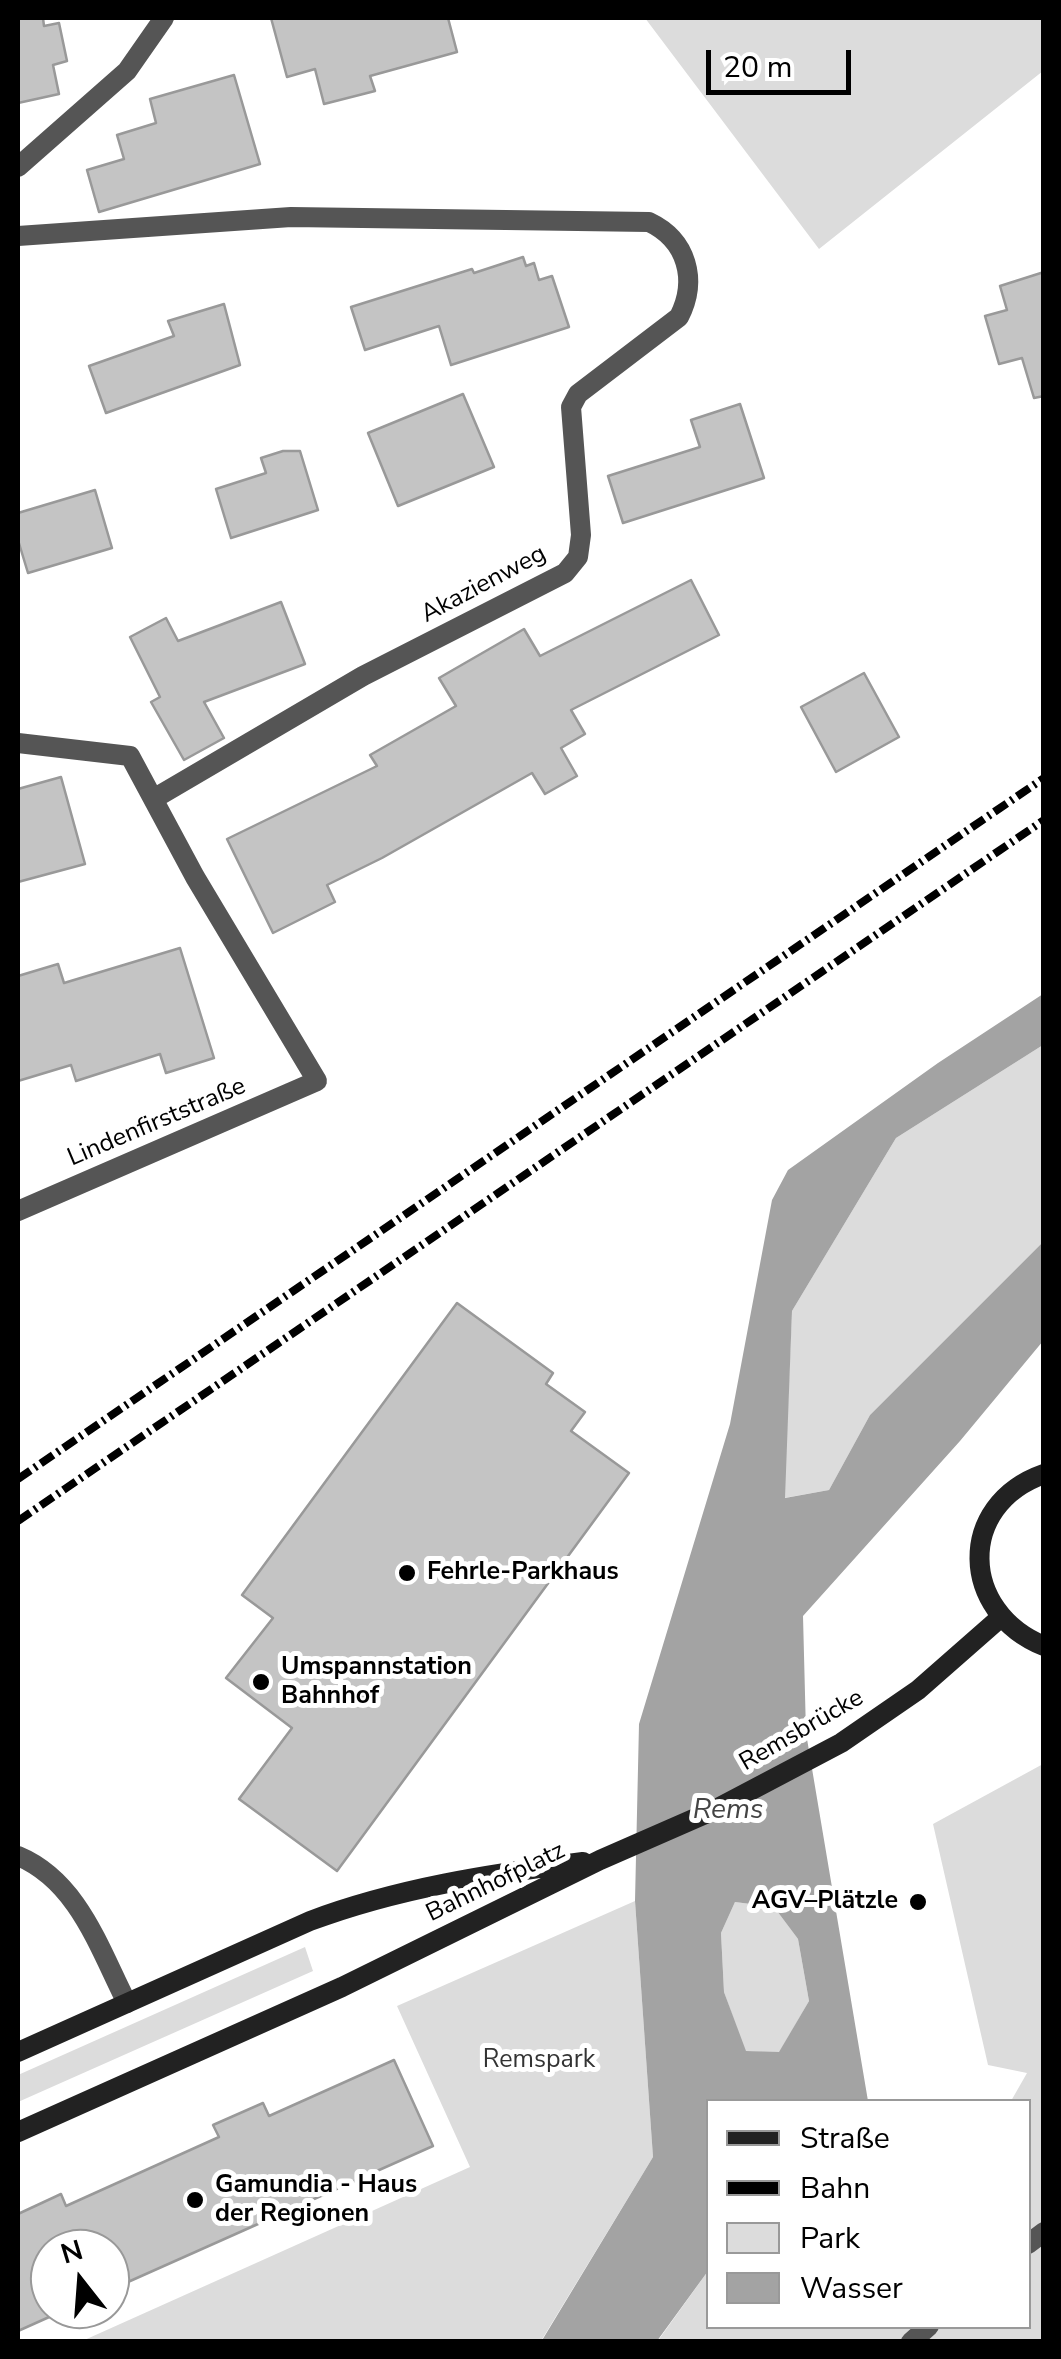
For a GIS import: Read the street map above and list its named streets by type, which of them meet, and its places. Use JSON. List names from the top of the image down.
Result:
{
  "streets": {
    "main road": ["Remsbrücke", "Bahnhofplatz"],
    "street": ["Akazienweg", "Lindenfirststraße"]
  },
  "crossings": [
    ["Akazienweg", "Lindenfirststraße"],
    ["Remsbrücke", "Bahnhofplatz"]
  ],
  "water": ["Rems"],
  "parks": ["Remspark"],
  "places": [
    "Fehrle-Parkhaus",
    "Umspannstation Bahnhof",
    "AGV–Plätzle",
    "Gamundia - Haus der Regionen"
  ],
  "legend": [
    "Straße",
    "Bahn",
    "Park",
    "Wasser"
  ],
  "scale_bar": "20 m",
  "north": "top"
}
